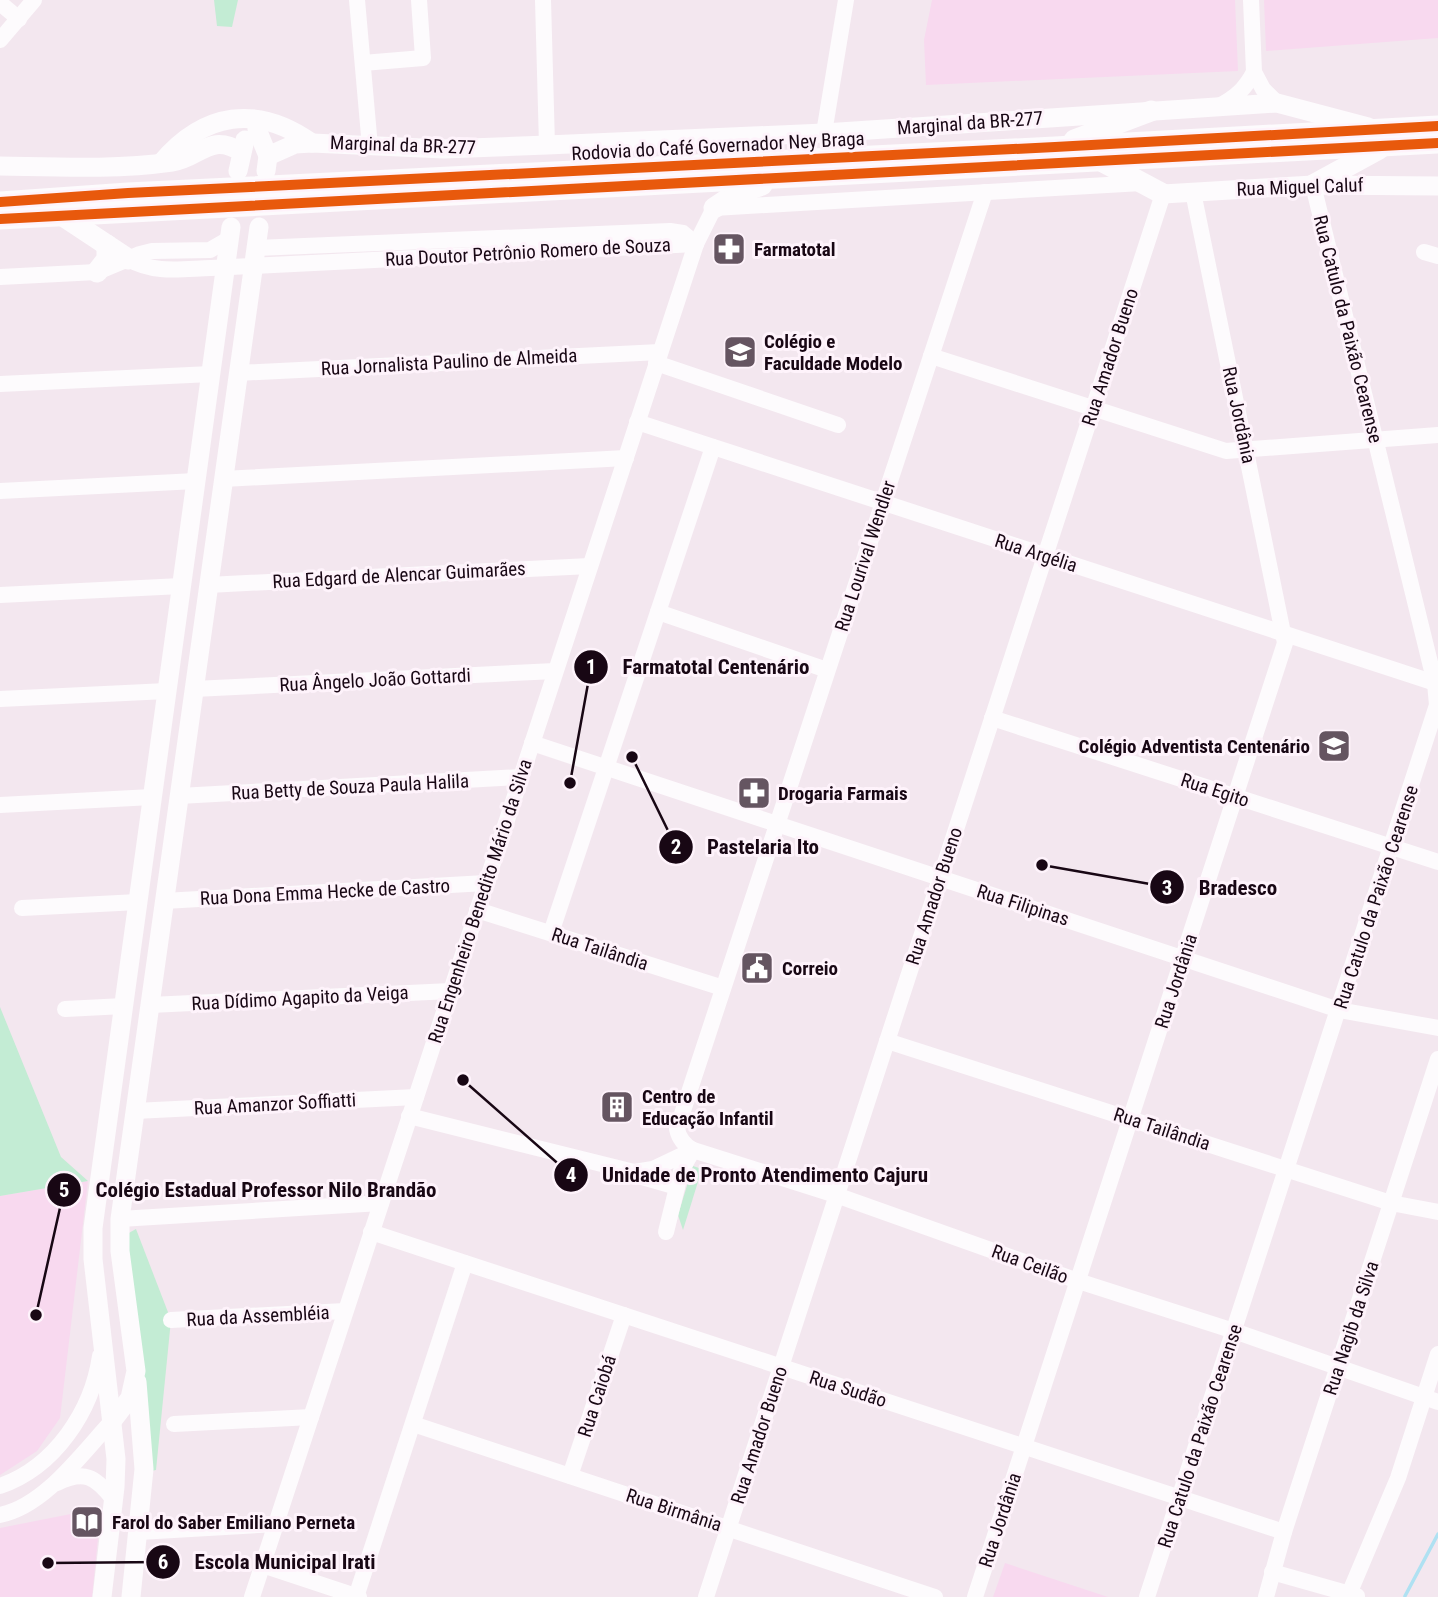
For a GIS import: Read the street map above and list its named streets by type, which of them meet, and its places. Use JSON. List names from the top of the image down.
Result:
{
  "streets": {
    "highway": ["Rodovia do Café Governador Ney Braga"],
    "main road": ["Marginal da BR-277", "Rua Miguel Caluf"],
    "street": [
      "Rua Doutor Petrônio Romero de Souza",
      "Rua Catulo da Paixão Cearense",
      "Rua Amador Bueno",
      "Rua Jornalista Paulino de Almeida",
      "Rua Jordânia",
      "Rua Argélia",
      "Rua Lourival Wendler",
      "Rua Edgard de Alencar Guimarães",
      "Rua Ângelo João Gottardi",
      "Rua Betty de Souza Paula Halila",
      "Rua Egito",
      "Rua Dona Emma Hecke de Castro",
      "Rua Engenheiro Benedito Mário da Silva",
      "Rua Filipinas",
      "Rua Tailândia",
      "Rua Dídimo Agapito da Veiga",
      "Rua Amanzor Soffiatti",
      "Rua Ceilão",
      "Rua da Assembléia",
      "Rua Nagib da Silva",
      "Rua Sudão",
      "Rua Caiobá",
      "Rua Birmânia"
    ]
  },
  "crossings": [
    ["Marginal da BR-277", "Rodovia do Café Governador Ney Braga"],
    ["Rua Miguel Caluf", "Rua Catulo da Paixão Cearense"],
    ["Rua Miguel Caluf", "Rua Amador Bueno"],
    ["Rua Miguel Caluf", "Rua Jordânia"],
    ["Rua Doutor Petrônio Romero de Souza", "Rua Engenheiro Benedito Mário da Silva"],
    ["Rua Catulo da Paixão Cearense", "Rua Argélia"],
    ["Rua Catulo da Paixão Cearense", "Rua Egito"],
    ["Rua Catulo da Paixão Cearense", "Rua Filipinas"],
    ["Rua Catulo da Paixão Cearense", "Rua Tailândia"],
    ["Rua Catulo da Paixão Cearense", "Rua Ceilão"],
    ["Rua Catulo da Paixão Cearense", "Rua Sudão"],
    ["Rua Amador Bueno", "Rua Argélia"],
    ["Rua Amador Bueno", "Rua Egito"],
    ["Rua Amador Bueno", "Rua Filipinas"],
    ["Rua Amador Bueno", "Rua Tailândia"],
    ["Rua Amador Bueno", "Rua Ceilão"],
    ["Rua Amador Bueno", "Rua Sudão"],
    ["Rua Amador Bueno", "Rua Birmânia"],
    ["Rua Jornalista Paulino de Almeida", "Rua Engenheiro Benedito Mário da Silva"],
    ["Rua Jordânia", "Rua Argélia"],
    ["Rua Jordânia", "Rua Egito"],
    ["Rua Jordânia", "Rua Filipinas"],
    ["Rua Jordânia", "Rua Tailândia"],
    ["Rua Jordânia", "Rua Ceilão"],
    ["Rua Jordânia", "Rua Sudão"],
    ["Rua Argélia", "Rua Lourival Wendler"],
    ["Rua Argélia", "Rua Engenheiro Benedito Mário da Silva"],
    ["Rua Lourival Wendler", "Rua Filipinas"],
    ["Rua Lourival Wendler", "Rua Tailândia"],
    ["Rua Lourival Wendler", "Rua Ceilão"],
    ["Rua Edgard de Alencar Guimarães", "Rua Engenheiro Benedito Mário da Silva"],
    ["Rua Ângelo João Gottardi", "Rua Engenheiro Benedito Mário da Silva"],
    ["Rua Betty de Souza Paula Halila", "Rua Engenheiro Benedito Mário da Silva"],
    ["Rua Dona Emma Hecke de Castro", "Rua Engenheiro Benedito Mário da Silva"],
    ["Rua Engenheiro Benedito Mário da Silva", "Rua Filipinas"],
    ["Rua Engenheiro Benedito Mário da Silva", "Rua Tailândia"],
    ["Rua Engenheiro Benedito Mário da Silva", "Rua Dídimo Agapito da Veiga"],
    ["Rua Engenheiro Benedito Mário da Silva", "Rua Amanzor Soffiatti"],
    ["Rua Engenheiro Benedito Mário da Silva", "Rua da Assembléia"],
    ["Rua Engenheiro Benedito Mário da Silva", "Rua Sudão"],
    ["Rua Tailândia", "Rua Nagib da Silva"],
    ["Rua Ceilão", "Rua Nagib da Silva"],
    ["Rua Nagib da Silva", "Rua Sudão"],
    ["Rua Sudão", "Rua Caiobá"],
    ["Rua Caiobá", "Rua Birmânia"]
  ],
  "places": {
    "pharmacy": ["Farmatotal", "Drogaria Farmais"],
    "school or university": ["Colégio e Faculdade Modelo", "Colégio Adventista Centenário"],
    "other": [
      "Pastelaria Ito",
      "Farmatotal Centenário",
      "Bradesco",
      "Unidade de Pronto Atendimento Cajuru",
      "Colégio Estadual Professor Nilo Brandão",
      "Escola Municipal Irati"
    ],
    "public building": ["Correio"],
    "building": ["Centro de Educação Infantil"],
    "library": ["Farol do Saber Emiliano Perneta"]
  }
}
